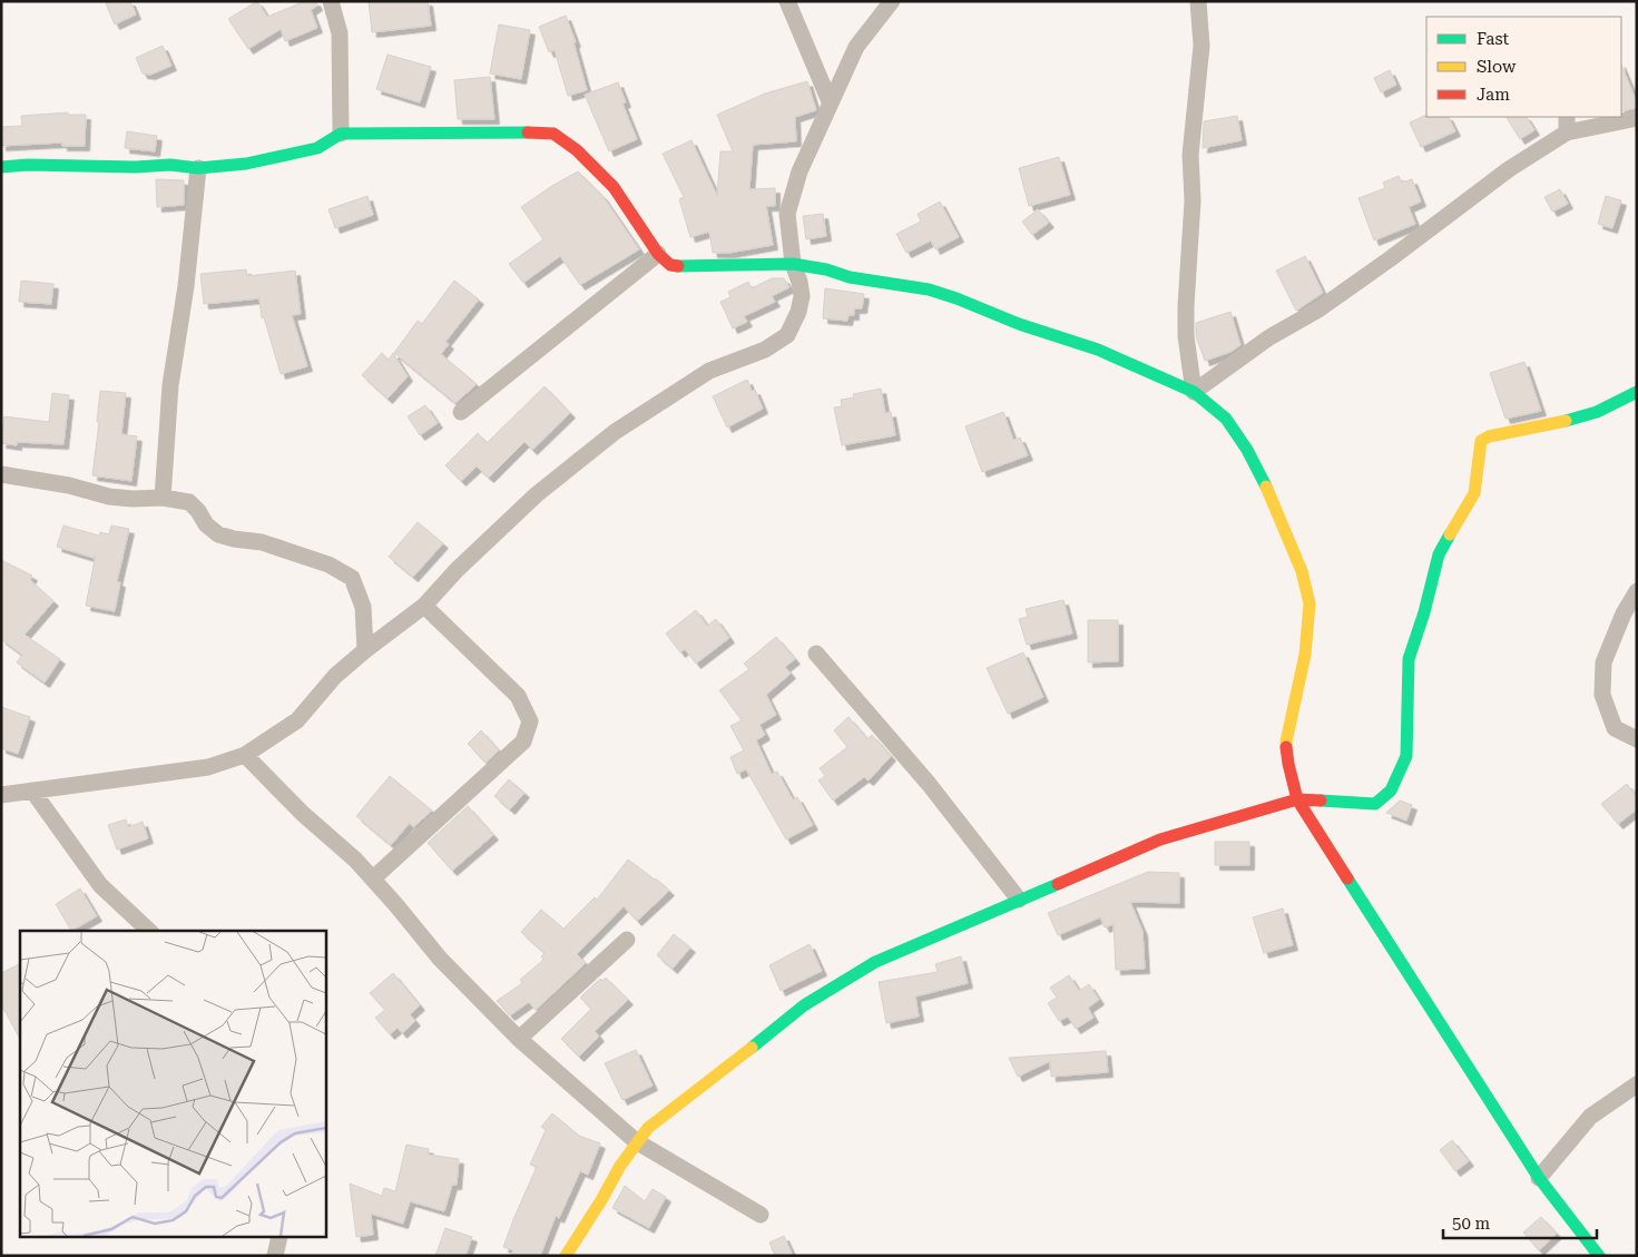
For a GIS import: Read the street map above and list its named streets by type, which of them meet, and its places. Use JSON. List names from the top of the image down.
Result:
{
  "legend": ["Fast", "Slow", "Jam"],
  "scale_bar": "50 m"
}
